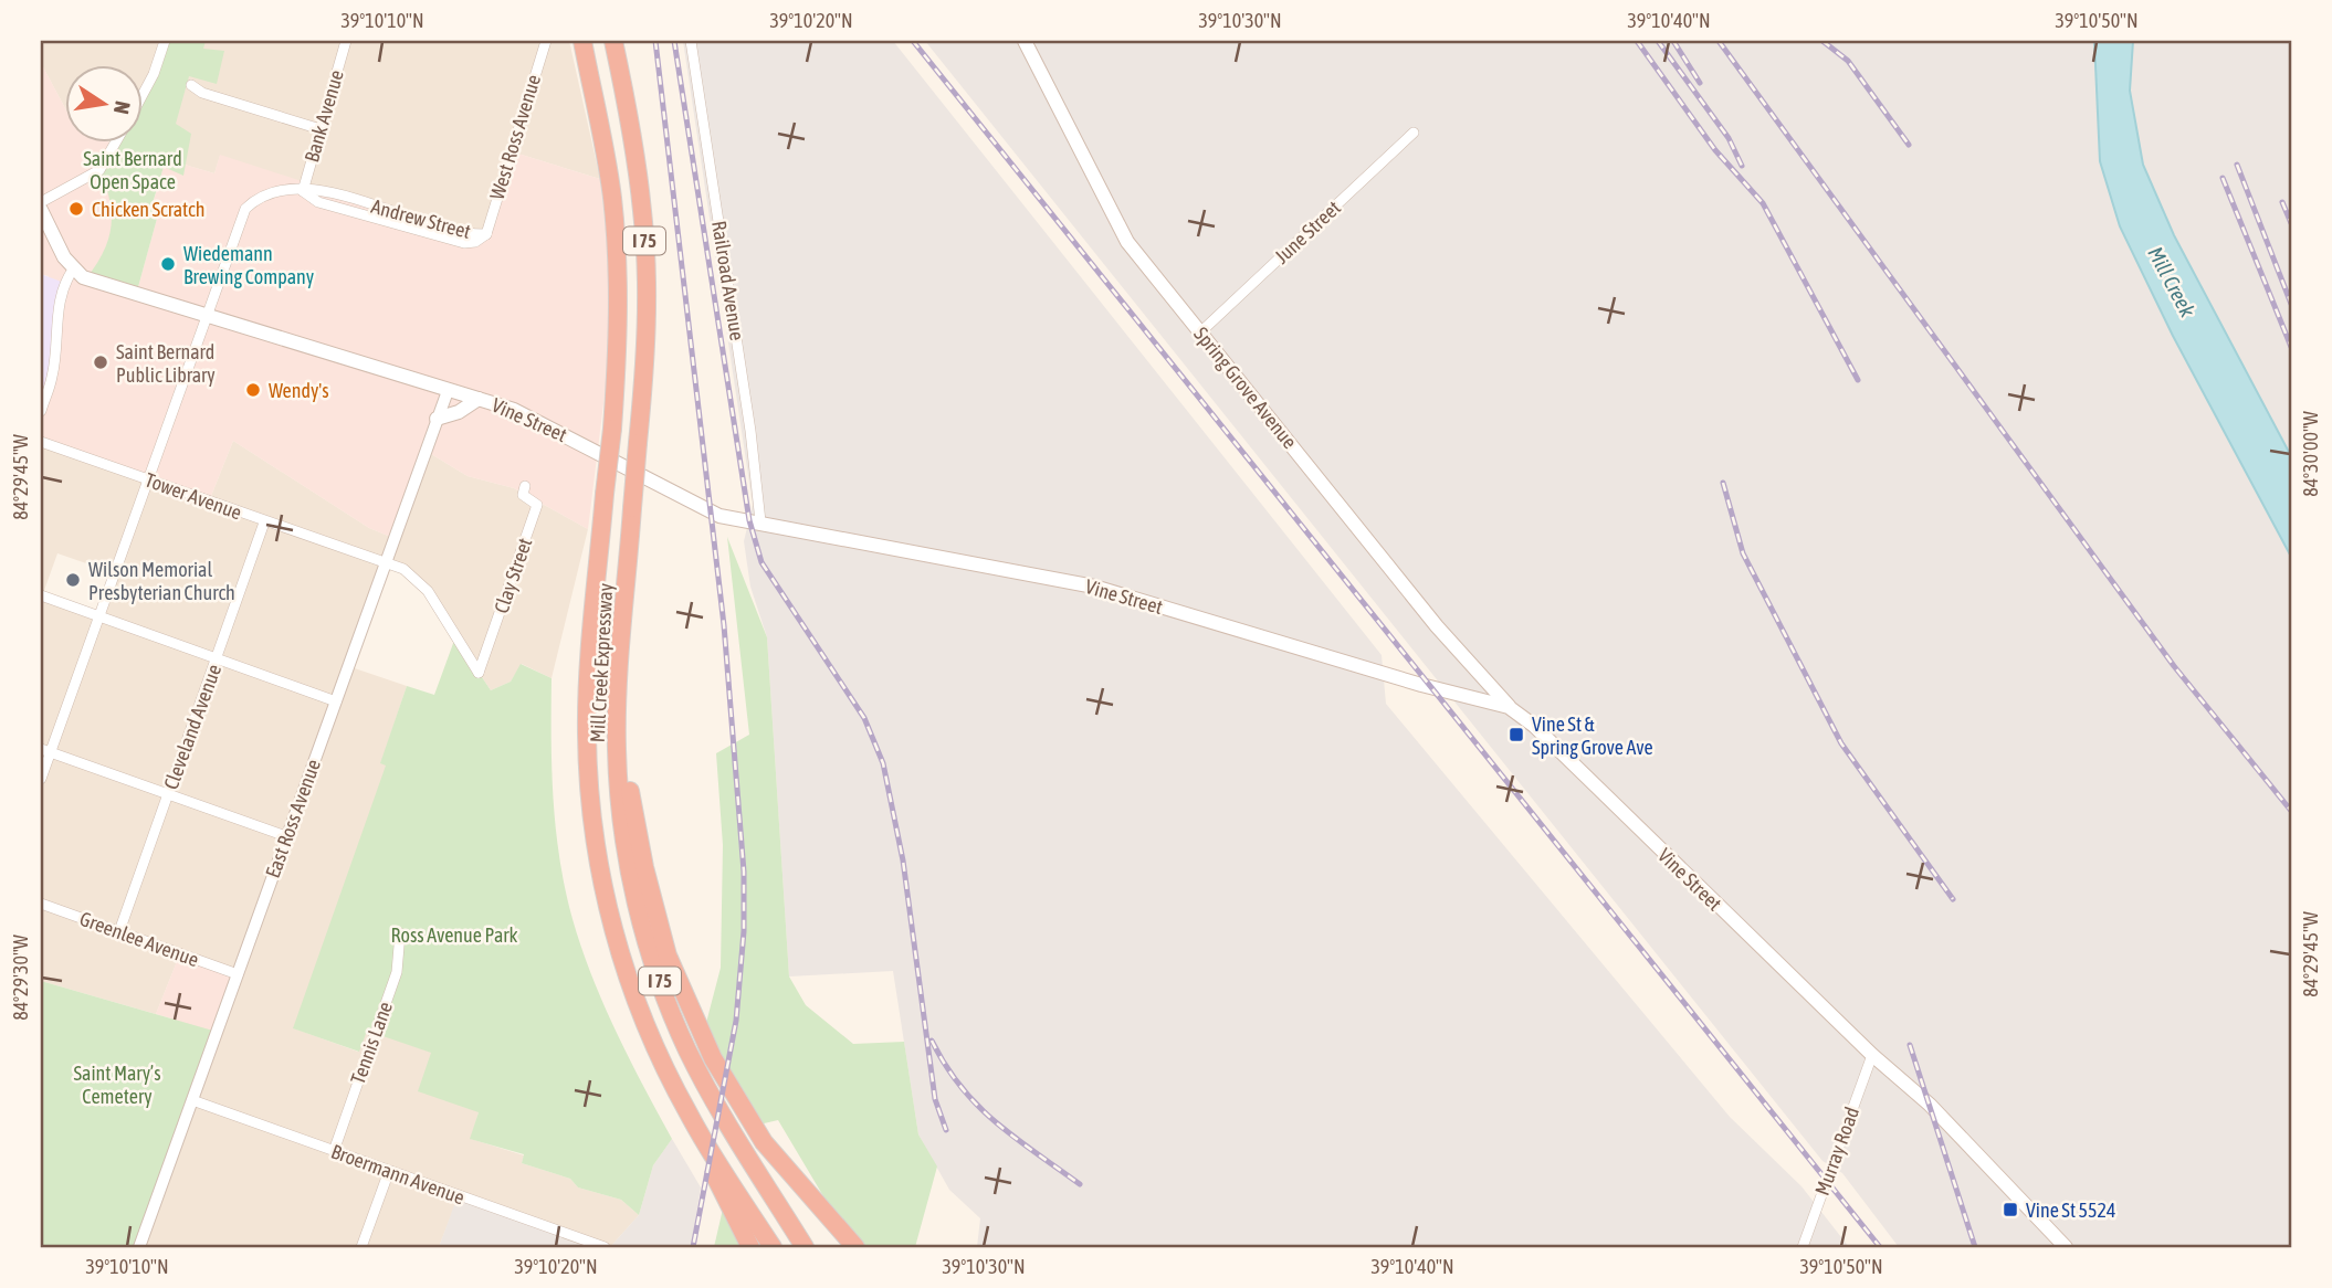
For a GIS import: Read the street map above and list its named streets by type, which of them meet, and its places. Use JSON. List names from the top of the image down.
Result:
{
  "streets": {
    "highway": ["I 75", "Mill Creek Expressway"],
    "main road": ["Spring Grove Avenue", "Vine Street"],
    "street": [
      "Bank Avenue",
      "West Ross Avenue",
      "Andrew Street",
      "June Street",
      "Railroad Avenue",
      "Tower Avenue",
      "Clay Street",
      "Cleveland Avenue",
      "East Ross Avenue",
      "Greenlee Avenue",
      "Tennis Lane",
      "Murray Road",
      "Broermann Avenue"
    ]
  },
  "crossings": [
    ["Bank Avenue", "Andrew Street"],
    ["West Ross Avenue", "Andrew Street"],
    ["June Street", "Spring Grove Avenue"],
    ["Railroad Avenue", "Vine Street"],
    ["Spring Grove Avenue", "Vine Street"],
    ["Vine Street", "East Ross Avenue"],
    ["Vine Street", "Murray Road"],
    ["Tower Avenue", "Clay Street"],
    ["Tower Avenue", "Cleveland Avenue"],
    ["Tower Avenue", "East Ross Avenue"],
    ["Cleveland Avenue", "Greenlee Avenue"],
    ["East Ross Avenue", "Greenlee Avenue"],
    ["East Ross Avenue", "Broermann Avenue"],
    ["Tennis Lane", "Broermann Avenue"]
  ],
  "water": ["Mill Creek"],
  "parks": ["Saint Bernard Open Space", "Ross Avenue Park", "Saint Mary’s Cemetery"],
  "places": {
    "other": [
      "Chicken Scratch",
      "Wiedemann Brewing Company",
      "Saint Bernard Public Library",
      "Wendy's",
      "Wilson Memorial Presbyterian Church"
    ],
    "transit": ["Vine St & Spring Grove Ave", "Vine St 5524"]
  },
  "north": "right",
  "coordinates": [
    "39°10'10\"N",
    "39°10'20\"N",
    "39°10'30\"N",
    "39°10'40\"N",
    "39°10'50\"N",
    "84°30'00\"W",
    "84°29'45\"W",
    "84°29'30\"W"
  ]
}
